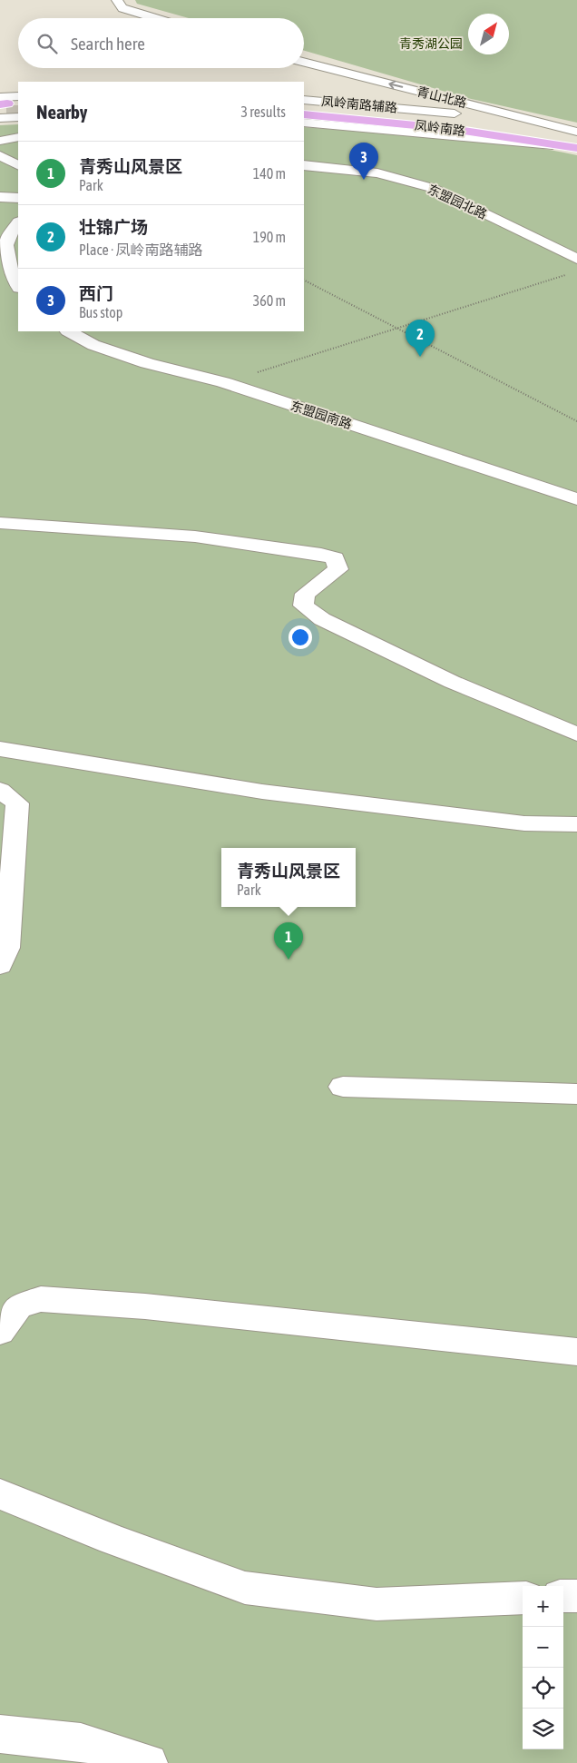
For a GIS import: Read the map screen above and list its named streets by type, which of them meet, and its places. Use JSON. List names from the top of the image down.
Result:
{
  "streets": {
    "main road": ["凤岭南路"],
    "street": [
      "青山北路",
      "凤岭南路辅路",
      "东盟园北路",
      "东盟园南路"
    ]
  },
  "crossings": [
    ["青山北路", "凤岭南路辅路"],
    ["青山北路", "凤岭南路"],
    ["凤岭南路辅路", "凤岭南路"]
  ],
  "one_way": ["青山北路"],
  "parks": ["青秀湖公园"],
  "north": "top right",
  "page": {
    "search": "Search here",
    "heading": ["Nearby", "3 results"],
    "list": [
      {
        "mark": "1",
        "name": "青秀山风景区",
        "note": "Park",
        "value": "140 m"
      },
      {
        "mark": "2",
        "name": "壮锦广场",
        "note": "Place · 凤岭南路辅路",
        "value": "190 m"
      },
      {
        "mark": "3",
        "name": "西门",
        "note": "Bus stop",
        "value": "360 m"
      }
    ],
    "pins": ["3", "2", "1"],
    "popup": ["青秀山风景区", "Park"],
    "map_buttons": ["+", "−"]
  }
}
